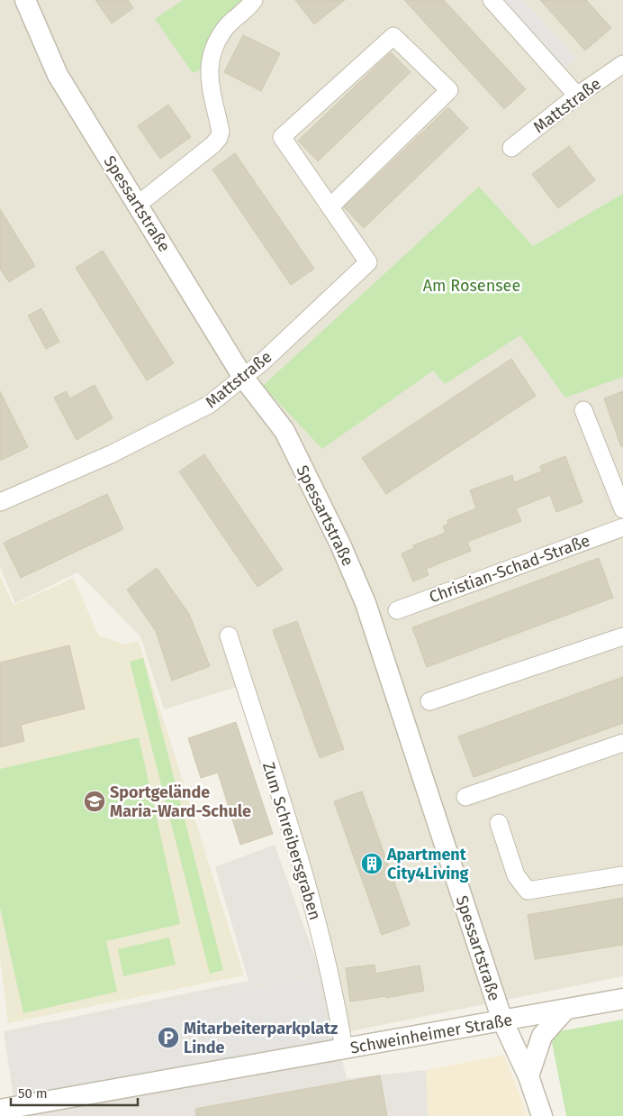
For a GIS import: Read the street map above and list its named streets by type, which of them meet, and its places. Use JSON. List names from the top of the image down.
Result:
{
  "streets": {
    "street": [
      "Mattstraße",
      "Spessartstraße",
      "Christian-Schad-Straße",
      "Zum Schreibersgraben",
      "Schweinheimer Straße"
    ]
  },
  "crossings": [
    ["Mattstraße", "Spessartstraße"],
    ["Spessartstraße", "Schweinheimer Straße"],
    ["Zum Schreibersgraben", "Schweinheimer Straße"]
  ],
  "parks": ["Am Rosensee"],
  "places": {
    "school or university": ["Sportgelände Maria-Ward-Schule"],
    "building": ["Apartment City4Living"],
    "parking": ["Mitarbeiterparkplatz Linde"]
  },
  "scale_bar": "50 m"
}
